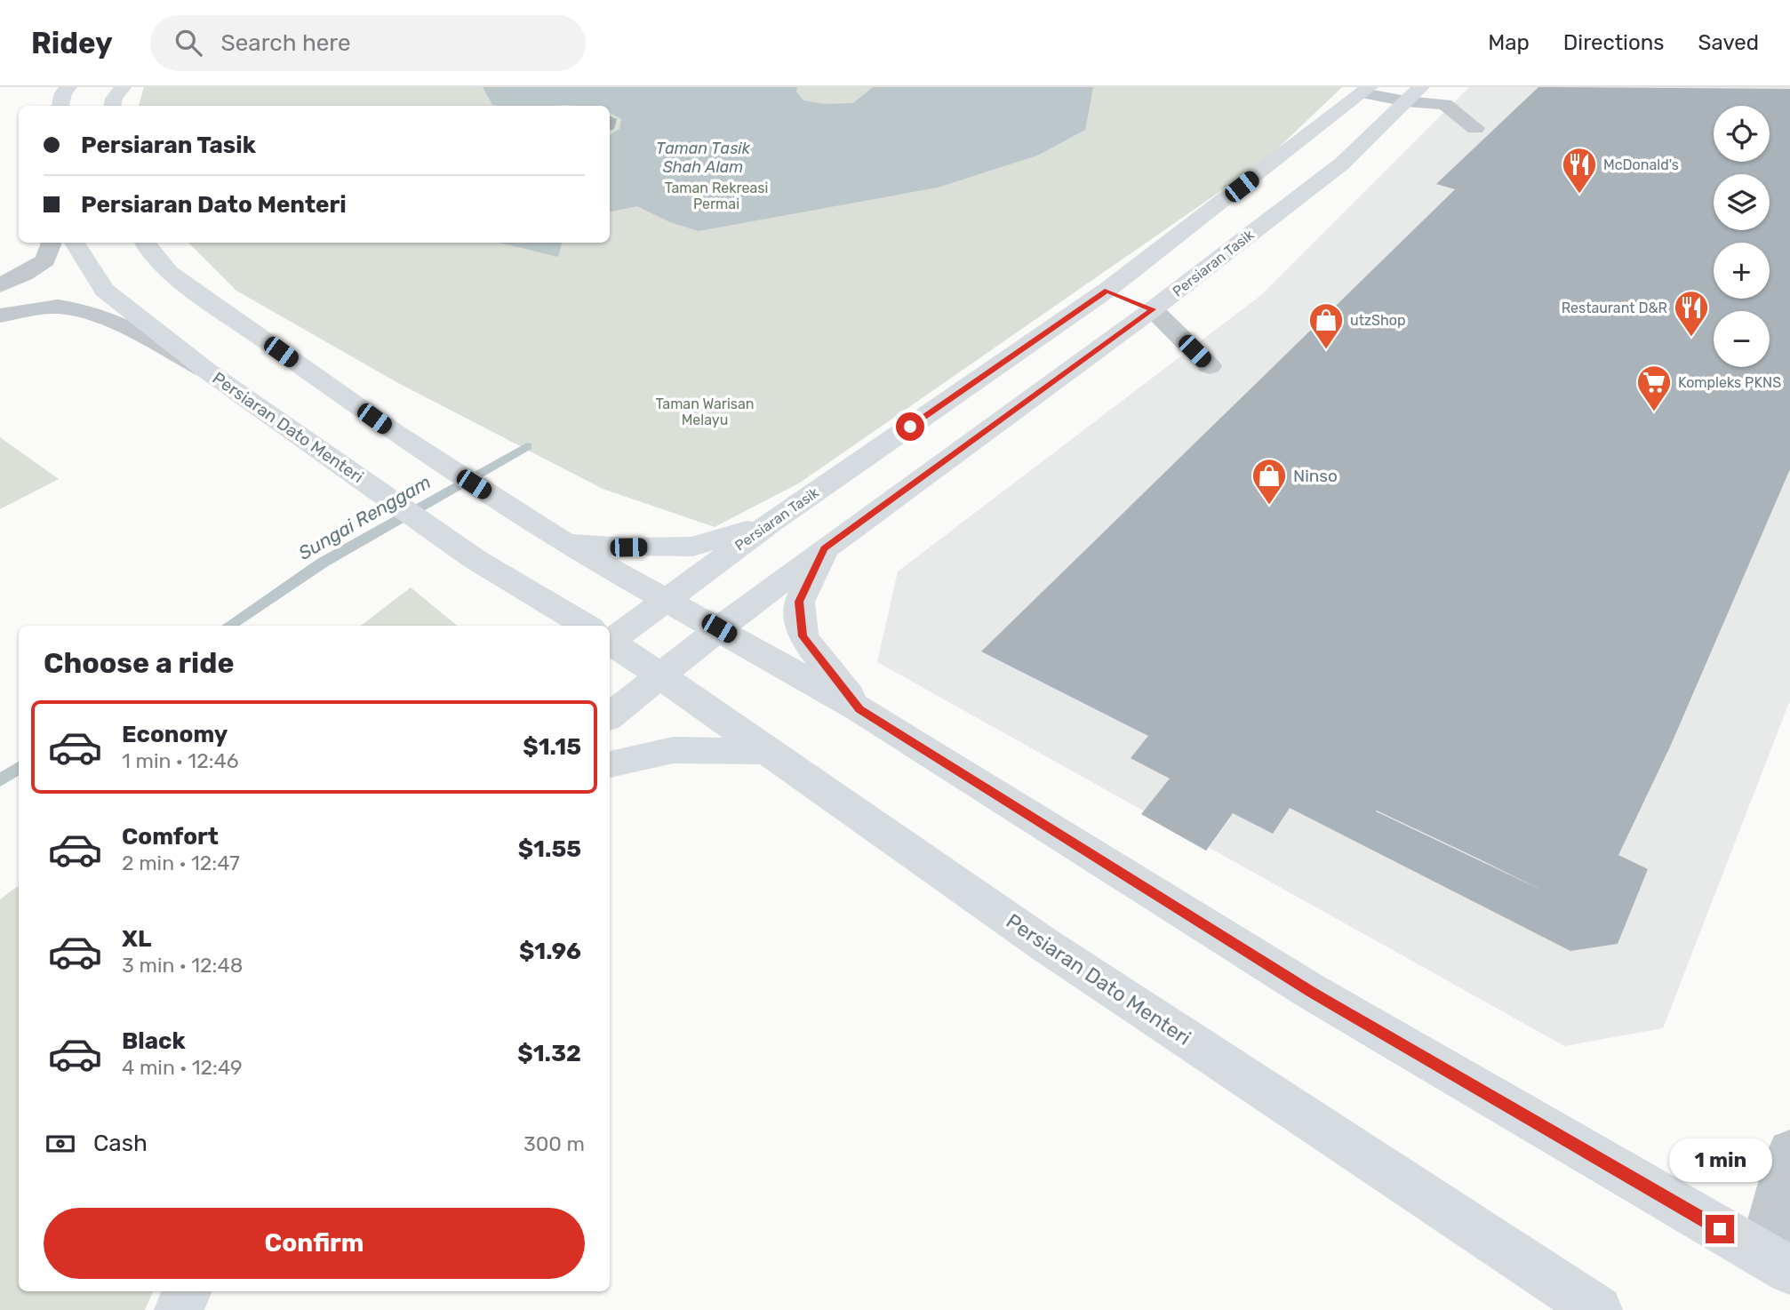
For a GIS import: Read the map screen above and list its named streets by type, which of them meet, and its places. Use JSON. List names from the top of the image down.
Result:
{
  "streets": {
    "main road": ["Persiaran Tasik", "Persiaran Dato Menteri"]
  },
  "crossings": [
    ["Persiaran Tasik", "Persiaran Dato Menteri"]
  ],
  "water": ["Taman Tasik Shah Alam", "Sungai Renggam"],
  "parks": ["Taman Rekreasi Permai", "Taman Warisan Melayu"],
  "places": {
    "restaurant": ["McDonald's", "Restaurant D&R"],
    "shop": ["utzShop", "Ninso"],
    "supermarket": ["Kompleks PKNS"]
  },
  "page": {
    "header": "Ridey",
    "search": "Search here",
    "nav": ["Map", "Directions", "Saved"],
    "map_buttons": ["+", "−"],
    "banner": ["Persiaran Tasik", "Persiaran Dato Menteri"],
    "heading": "Choose a ride",
    "list": [
      {
        "name": "Economy",
        "note": "1 min · 12:46",
        "value": "$1.15"
      },
      {
        "name": "Comfort",
        "note": "2 min · 12:47",
        "value": "$1.55"
      },
      {
        "name": "XL",
        "note": "3 min · 12:48",
        "value": "$1.96"
      },
      {
        "name": "Black",
        "note": "4 min · 12:49",
        "value": "$1.32"
      }
    ],
    "pay": ["Cash", "300 m"],
    "bubble": "1 min",
    "buttons": "Confirm"
  }
}
